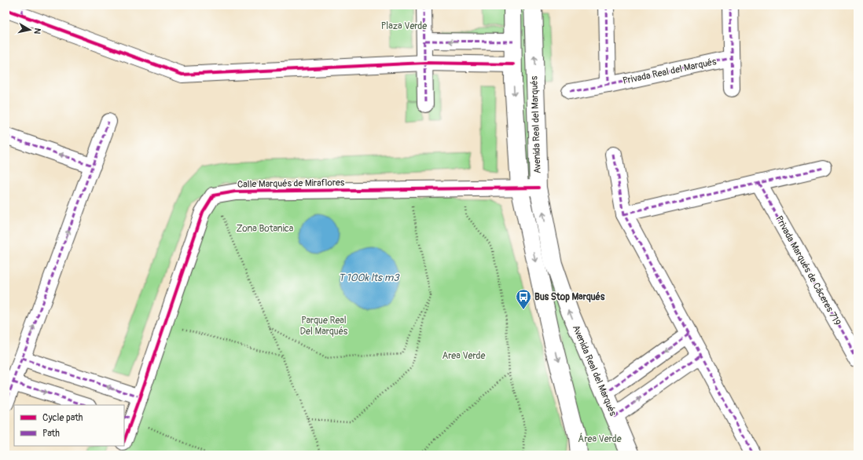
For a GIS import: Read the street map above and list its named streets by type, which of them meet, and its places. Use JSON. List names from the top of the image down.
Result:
{
  "streets": {
    "street": [
      "Privada Real del Marqués",
      "Avenida Real del Marqués",
      "Calle Marqués de Miraflores",
      "Privada Marqués de Cáceres 719"
    ]
  },
  "crossings": [
    ["Avenida Real del Marqués", "Calle Marqués de Miraflores"]
  ],
  "water": ["T 100k lts m3"],
  "parks": [
    "Plaza Verde",
    "Zona Botanica",
    "Parque Real Del Marqués",
    "Area Verde",
    "Área Verde"
  ],
  "places": {
    "bus stop": ["Bus Stop Marqués"]
  },
  "legend": ["Cycle path", "Path"],
  "north": "right"
}
